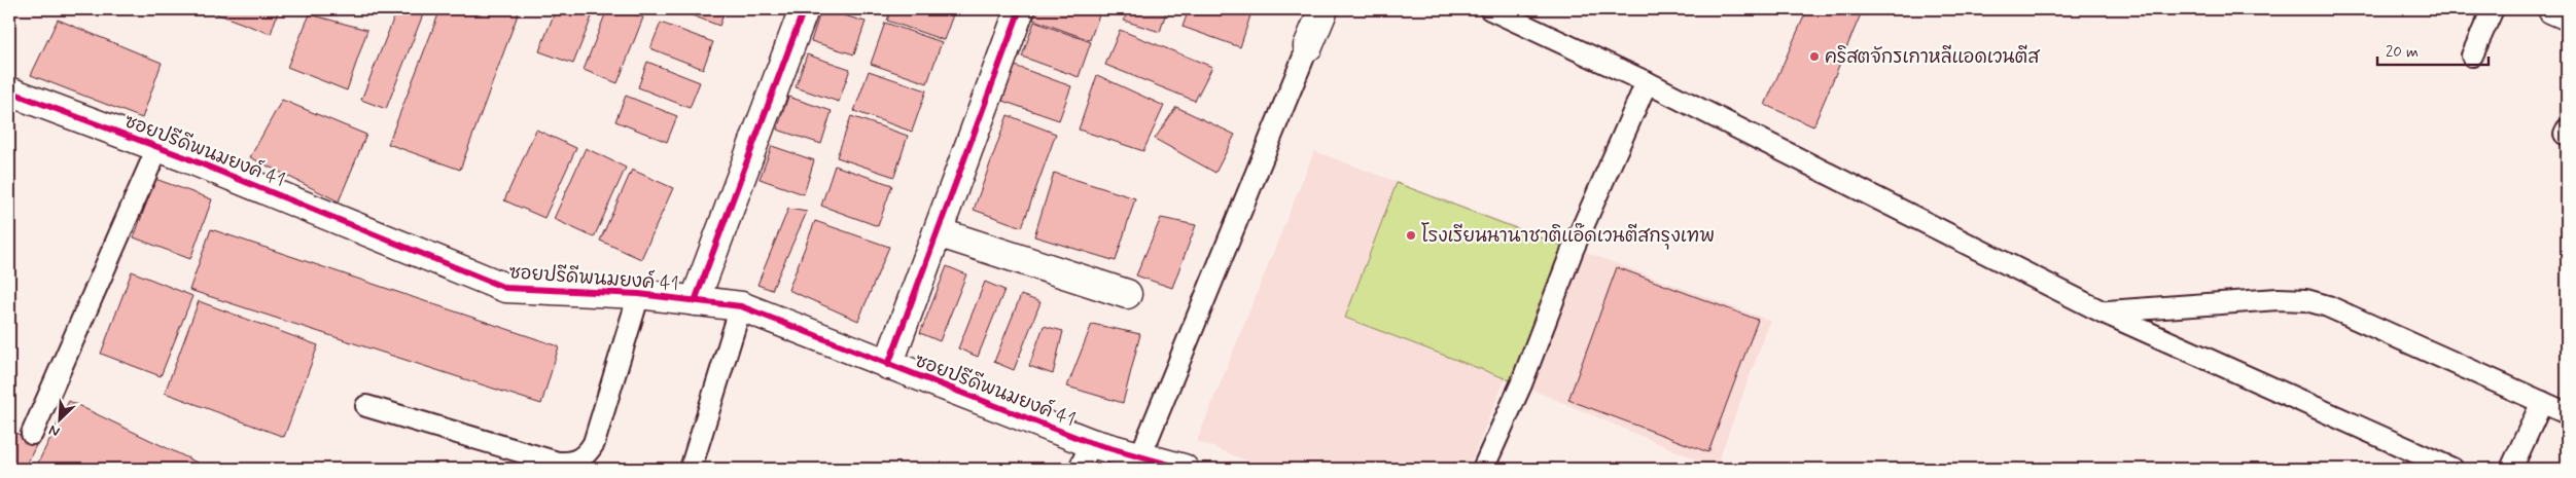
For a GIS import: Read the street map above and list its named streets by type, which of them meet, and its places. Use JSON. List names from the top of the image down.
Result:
{
  "streets": {
    "street": ["ซอยปรีดีพนมยงค์ 41"]
  },
  "places": ["คริสตจักรเกาหลีแอดเวนตีส", "โรงเรียนนานาชาติแอ๊ดเวนตีสกรุงเทพ"],
  "scale_bar": "20 m",
  "north": "bottom left"
}
